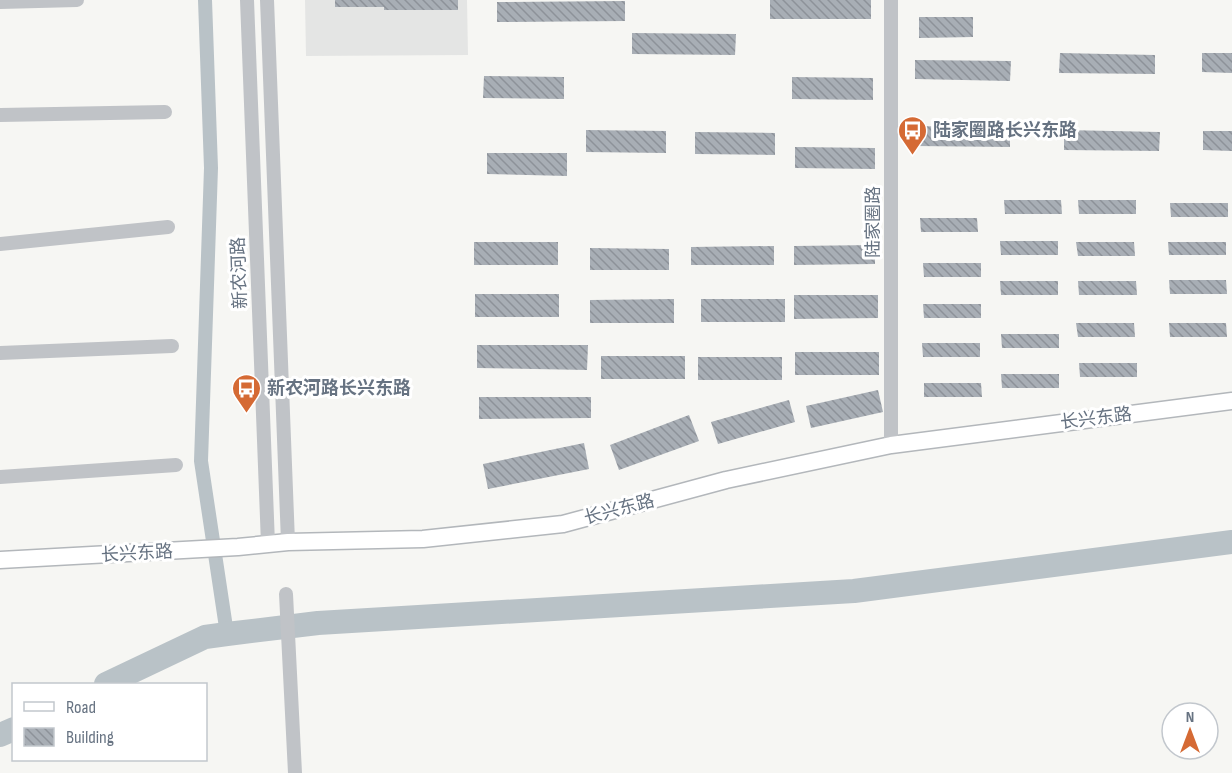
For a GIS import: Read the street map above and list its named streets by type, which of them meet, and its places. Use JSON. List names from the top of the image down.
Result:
{
  "streets": {
    "main road": ["长兴东路"],
    "street": ["陆家圈路", "新农河路"]
  },
  "crossings": [
    ["陆家圈路", "长兴东路"],
    ["新农河路", "长兴东路"]
  ],
  "places": {
    "bus stop": ["陆家圈路长兴东路", "新农河路长兴东路"]
  },
  "legend": ["Road", "Building"],
  "north": "top"
}
